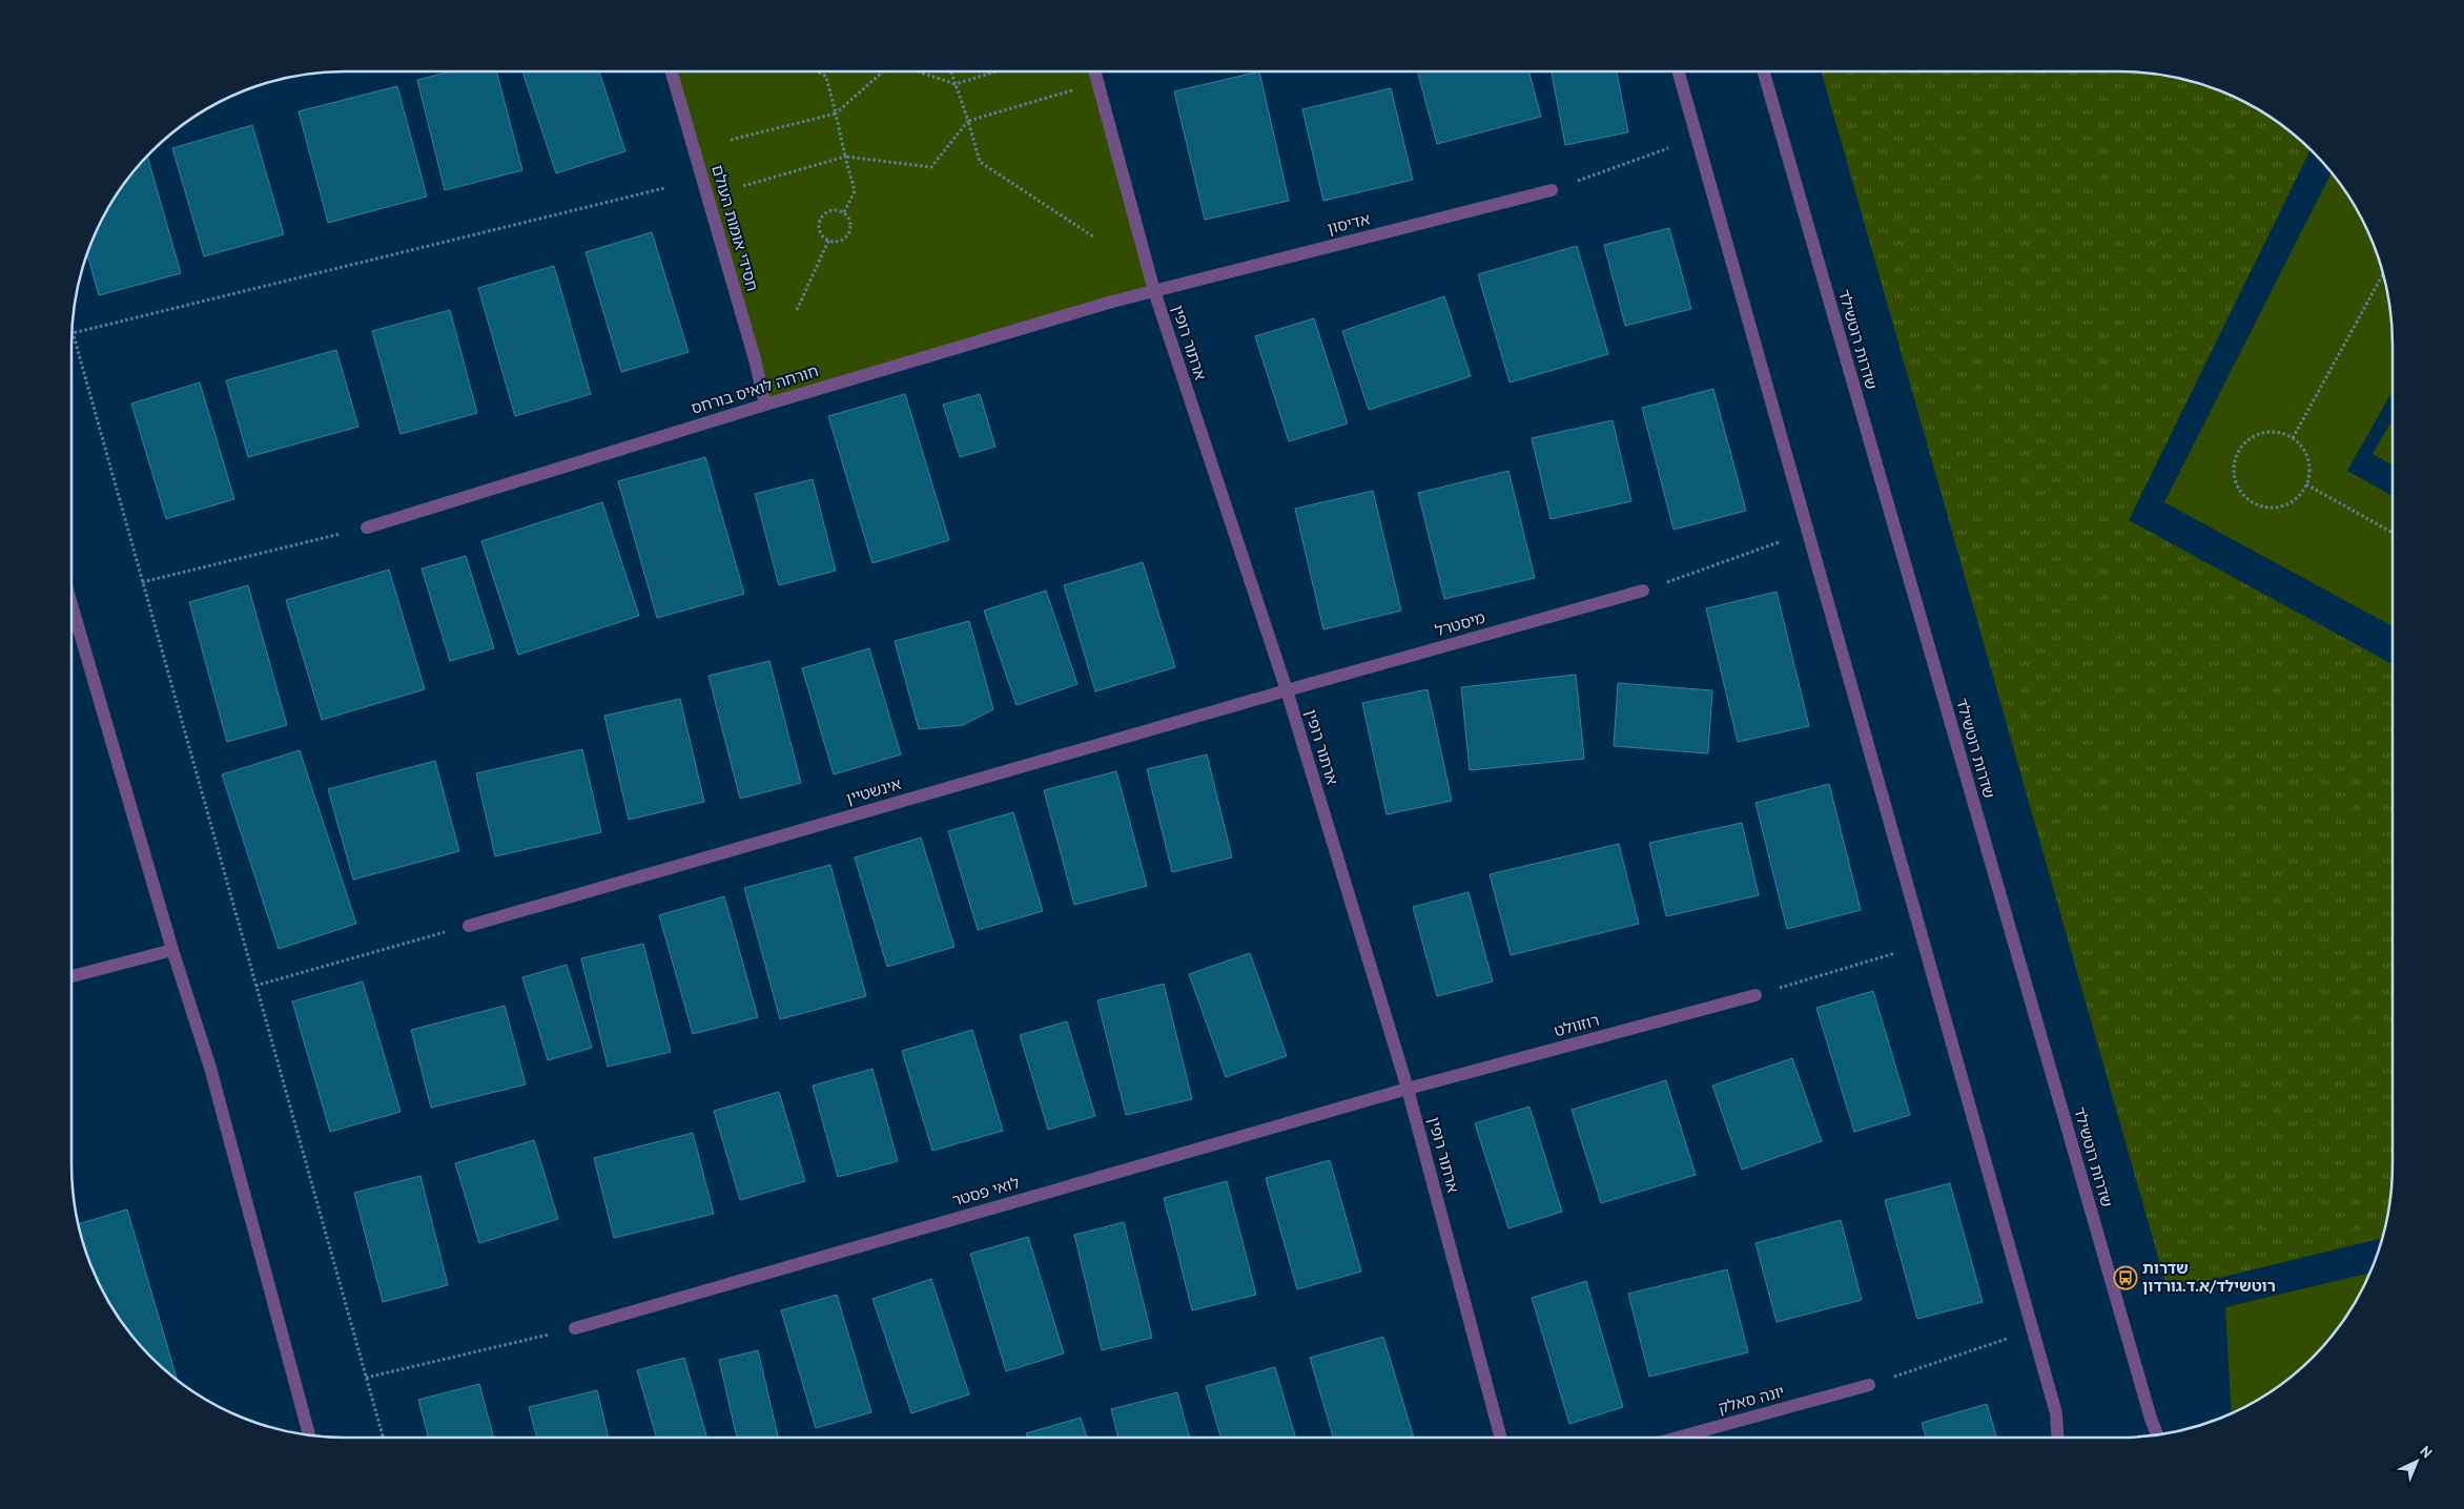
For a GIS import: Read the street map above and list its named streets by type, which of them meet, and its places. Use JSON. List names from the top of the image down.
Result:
{
  "streets": {
    "street": [
      "אדיסון",
      "חסידי אומות העולם",
      "שדרות רוטשילד",
      "ארתור רופין",
      "חורחה לואיס בורחס",
      "מיסטרל",
      "אינשטיין",
      "רוזוולט",
      "לואי פסטר",
      "יונה סאלק"
    ]
  },
  "crossings": [
    ["אדיסון", "ארתור רופין"],
    ["אדיסון", "חורחה לואיס בורחס"],
    ["חסידי אומות העולם", "חורחה לואיס בורחס"],
    ["ארתור רופין", "חורחה לואיס בורחס"],
    ["ארתור רופין", "מיסטרל"],
    ["ארתור רופין", "אינשטיין"],
    ["ארתור רופין", "רוזוולט"],
    ["ארתור רופין", "לואי פסטר"],
    ["מיסטרל", "אינשטיין"],
    ["רוזוולט", "לואי פסטר"]
  ],
  "places": {
    "bus stop": ["שדרות רוטשילד/א.ד.גורדון"]
  },
  "north": "top right"
}
